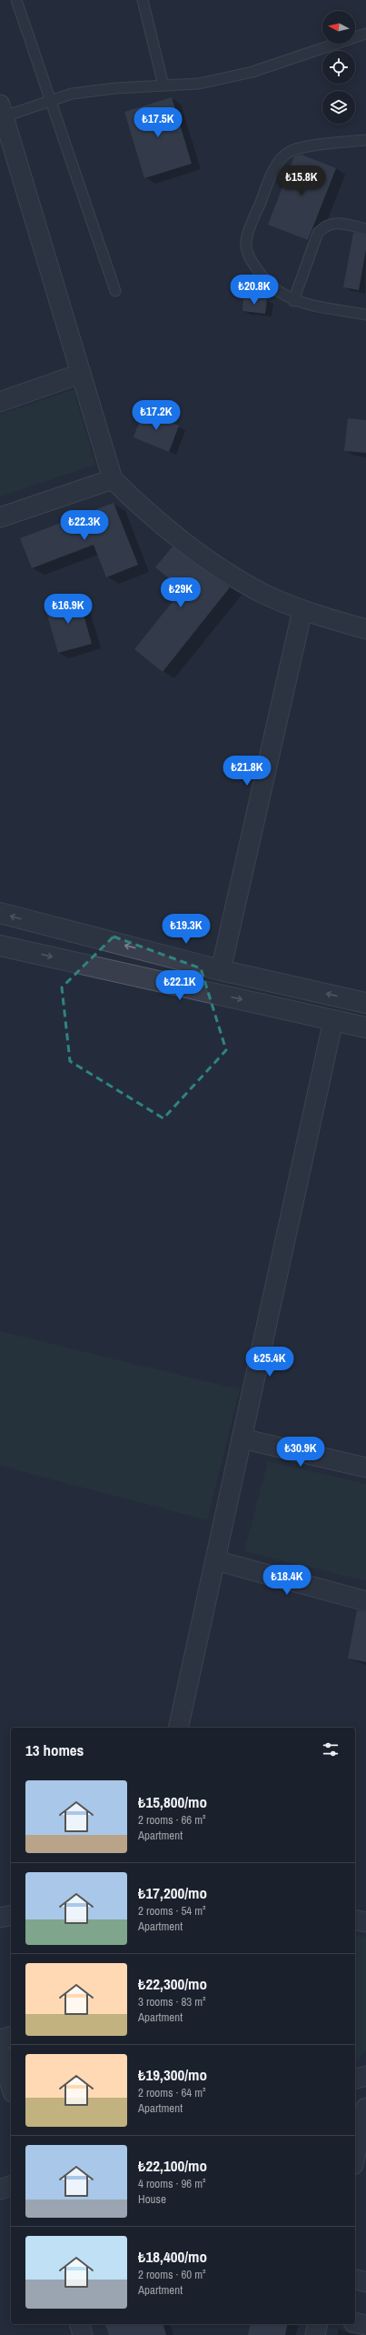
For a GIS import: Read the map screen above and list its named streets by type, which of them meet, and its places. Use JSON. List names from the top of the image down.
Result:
{
  "north": "left",
  "page": {
    "price": [
      "₺17.5K",
      "₺15.8K",
      "₺20.8K",
      "₺17.2K",
      "₺22.3K",
      "₺29K",
      "₺16.9K",
      "₺21.8K",
      "₺19.3K",
      "₺22.1K",
      "₺25.4K",
      "₺30.9K",
      "₺18.4K"
    ],
    "heading": "13 homes",
    "list": [
      {
        "name": "₺15,800/mo",
        "note": "2 rooms · 66 m² · Apartment"
      },
      {
        "name": "₺17,200/mo",
        "note": "2 rooms · 54 m² · Apartment"
      },
      {
        "name": "₺22,300/mo",
        "note": "3 rooms · 83 m² · Apartment"
      },
      {
        "name": "₺19,300/mo",
        "note": "2 rooms · 64 m² · Apartment"
      },
      {
        "name": "₺22,100/mo",
        "note": "4 rooms · 96 m² · House"
      },
      {
        "name": "₺18,400/mo",
        "note": "2 rooms · 60 m² · Apartment"
      }
    ]
  }
}
